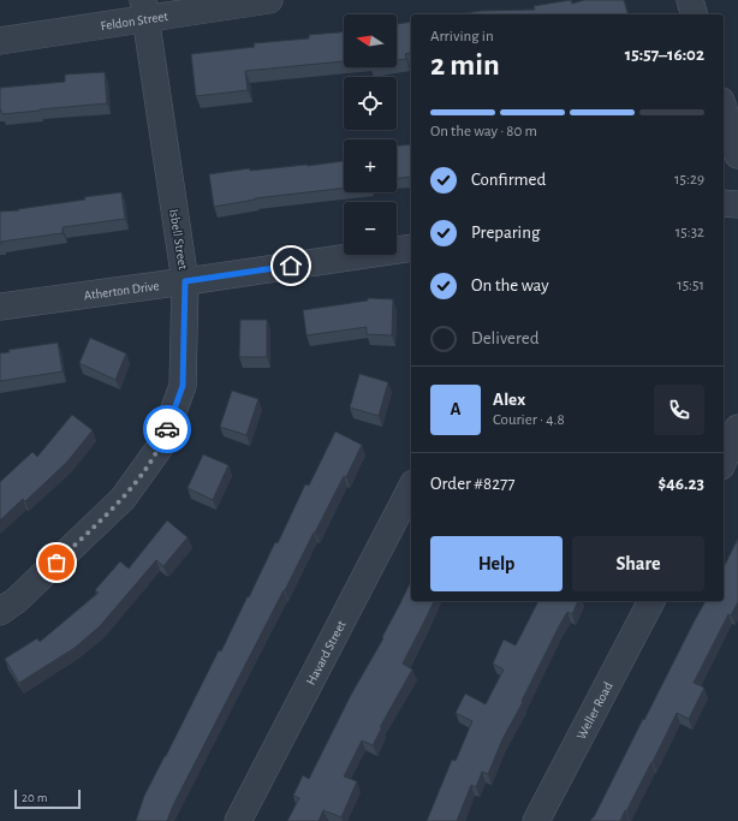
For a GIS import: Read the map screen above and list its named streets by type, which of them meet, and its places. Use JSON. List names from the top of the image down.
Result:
{
  "streets": {
    "street": [
      "Feldon Street",
      "Isbell Street",
      "Atherton Drive",
      "Havard Street",
      "Weller Road"
    ]
  },
  "crossings": [
    ["Feldon Street", "Isbell Street"],
    ["Isbell Street", "Atherton Drive"]
  ],
  "scale_bar": "20 m",
  "north": "left",
  "page": {
    "map_buttons": ["+", "−"],
    "heading": ["2 min", "Arriving in", "15:57–16:02"],
    "panel": [
      "Alex",
      "Courier · 4.8",
      "Order #8277",
      "$46.23"
    ],
    "bar": "On the way · 80 m",
    "list": [
      ["Confirmed", "15:29"],
      ["Preparing", "15:32"],
      ["On the way", "15:51"],
      "Delivered"
    ],
    "round": "A",
    "buttons": ["Help", "Share"],
    "scale": "20 m"
  }
}
